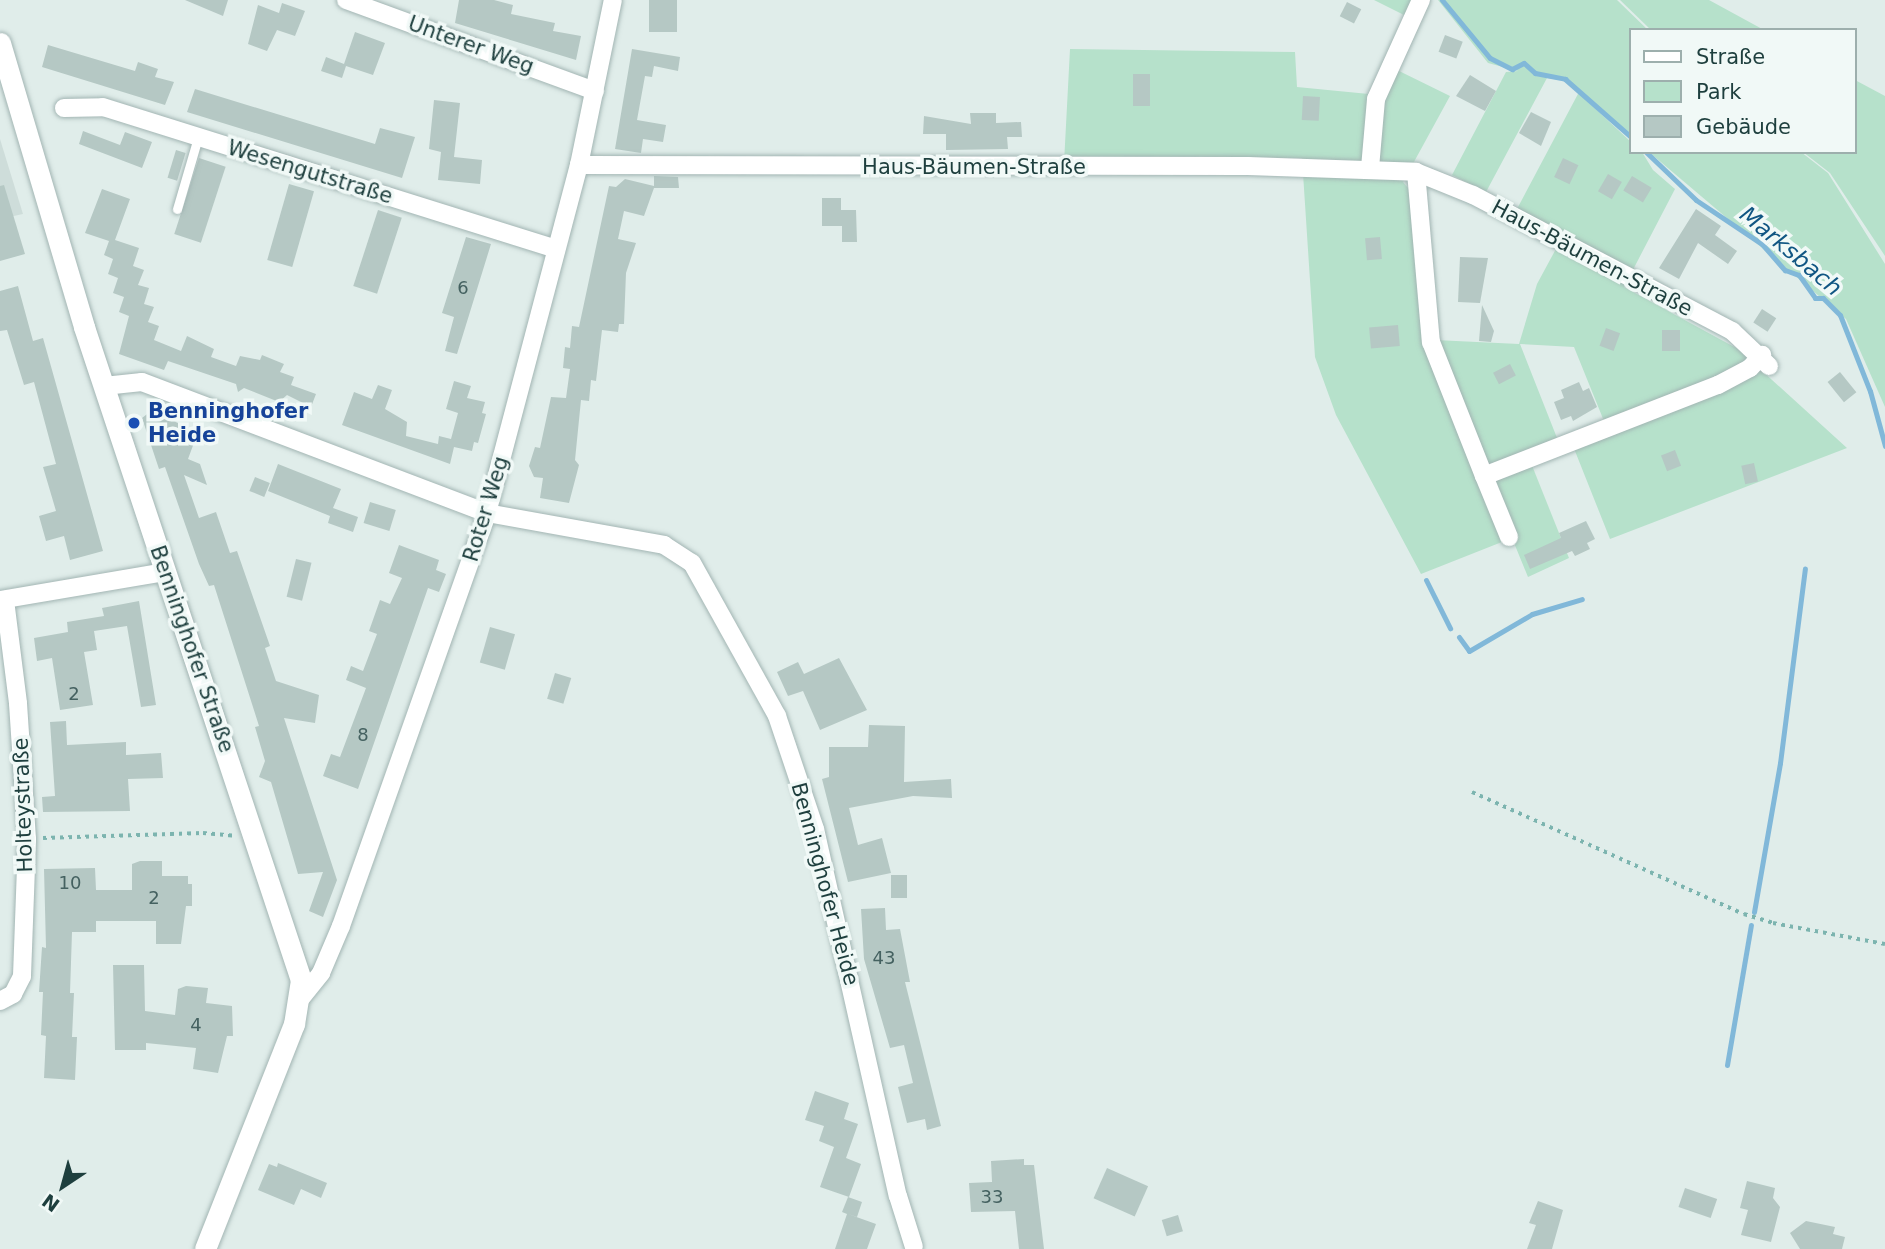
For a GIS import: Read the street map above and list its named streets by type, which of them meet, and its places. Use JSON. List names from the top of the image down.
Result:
{
  "streets": {
    "main road": ["Benninghofer Straße"],
    "street": [
      "Unterer Weg",
      "Haus-Bäumen-Straße",
      "Wesengutstraße",
      "Roter Weg",
      "Holteystraße",
      "Benninghofer Heide"
    ]
  },
  "crossings": [
    ["Unterer Weg", "Roter Weg"],
    ["Haus-Bäumen-Straße", "Roter Weg"],
    ["Wesengutstraße", "Roter Weg"],
    ["Roter Weg", "Benninghofer Straße"],
    ["Roter Weg", "Benninghofer Heide"],
    ["Benninghofer Straße", "Benninghofer Heide"]
  ],
  "water": ["Marksbach"],
  "places": ["Benninghofer Heide"],
  "house_numbers": [
    "6",
    "2",
    "8",
    "10",
    "2",
    "43",
    "4",
    "33"
  ],
  "legend": ["Straße", "Park", "Gebäude"],
  "north": "bottom left"
}
